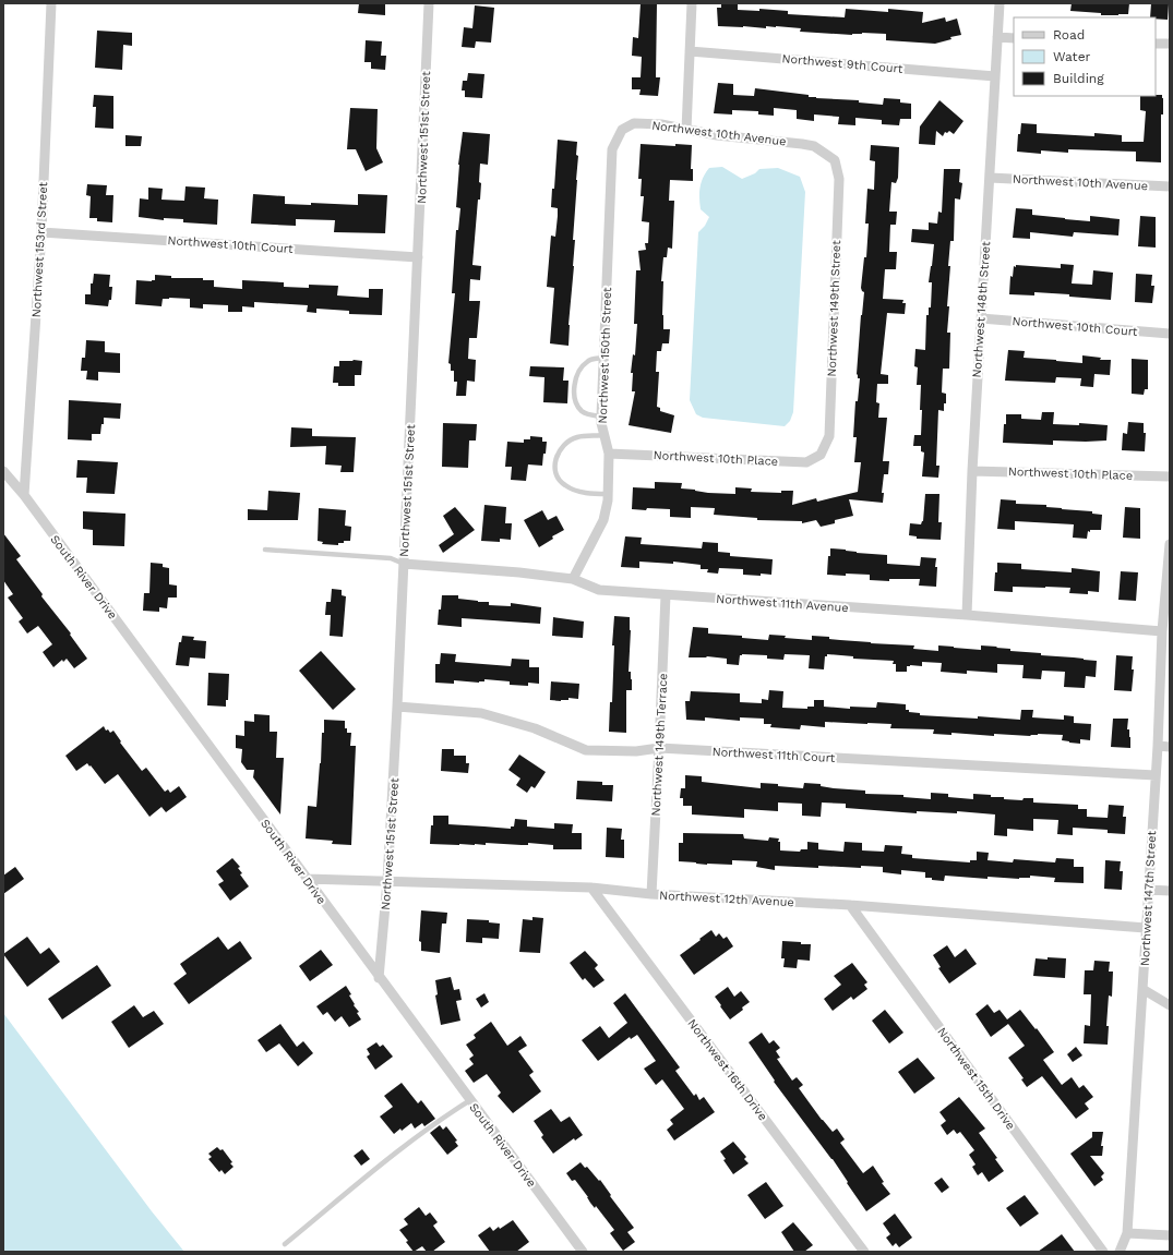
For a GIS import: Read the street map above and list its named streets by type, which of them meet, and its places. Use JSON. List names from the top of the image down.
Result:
{
  "streets": {
    "street": [
      "Northwest 9th Court",
      "Northwest 10th Avenue",
      "Northwest 151st Street",
      "Northwest 10th Court",
      "Northwest 153rd Street",
      "Northwest 149th Street",
      "Northwest 148th Street",
      "Northwest 150th Street",
      "Northwest 10th Place",
      "South River Drive",
      "Northwest 11th Avenue",
      "Northwest 149th Terrace",
      "Northwest 11th Court",
      "Northwest 12th Avenue",
      "Northwest 147th Street",
      "Northwest 16th Drive",
      "Northwest 15th Drive"
    ]
  },
  "crossings": [
    ["Northwest 9th Court", "Northwest 148th Street"],
    ["Northwest 10th Avenue", "Northwest 149th Street"],
    ["Northwest 10th Avenue", "Northwest 148th Street"],
    ["Northwest 10th Avenue", "Northwest 150th Street"],
    ["Northwest 151st Street", "Northwest 10th Court"],
    ["Northwest 151st Street", "South River Drive"],
    ["Northwest 151st Street", "Northwest 11th Avenue"],
    ["Northwest 151st Street", "Northwest 11th Court"],
    ["Northwest 151st Street", "Northwest 12th Avenue"],
    ["Northwest 10th Court", "Northwest 153rd Street"],
    ["Northwest 10th Court", "Northwest 148th Street"],
    ["Northwest 153rd Street", "South River Drive"],
    ["Northwest 149th Street", "Northwest 10th Place"],
    ["Northwest 148th Street", "Northwest 10th Place"],
    ["Northwest 148th Street", "Northwest 11th Avenue"],
    ["Northwest 150th Street", "Northwest 10th Place"],
    ["Northwest 150th Street", "Northwest 11th Avenue"],
    ["South River Drive", "Northwest 12th Avenue"],
    ["Northwest 11th Avenue", "Northwest 149th Terrace"],
    ["Northwest 11th Avenue", "Northwest 147th Street"],
    ["Northwest 149th Terrace", "Northwest 11th Court"],
    ["Northwest 149th Terrace", "Northwest 12th Avenue"],
    ["Northwest 11th Court", "Northwest 147th Street"],
    ["Northwest 12th Avenue", "Northwest 147th Street"],
    ["Northwest 12th Avenue", "Northwest 16th Drive"],
    ["Northwest 12th Avenue", "Northwest 15th Drive"]
  ],
  "legend": ["Road", "Water", "Building"]
}
